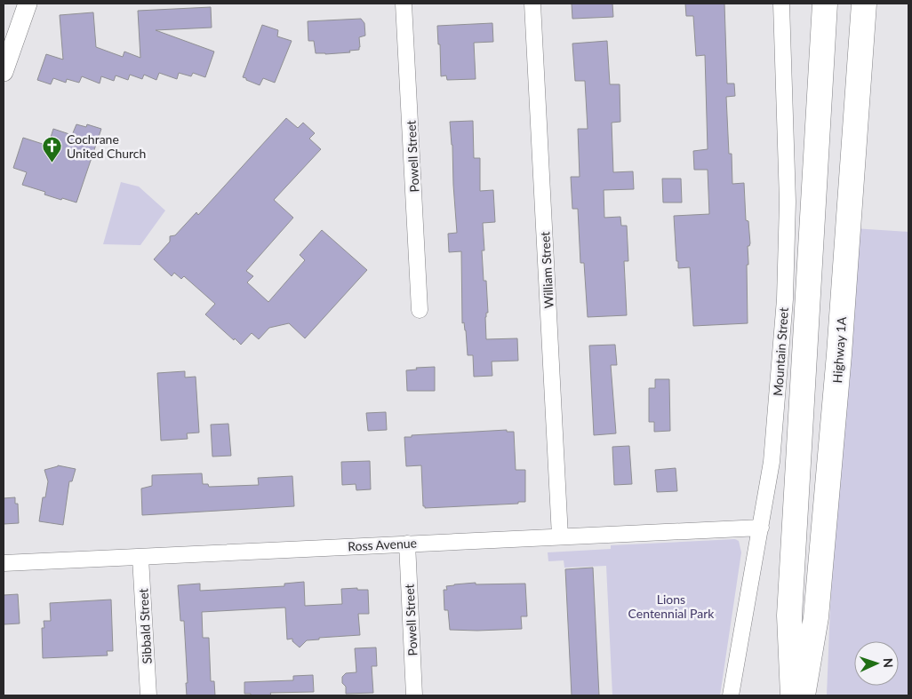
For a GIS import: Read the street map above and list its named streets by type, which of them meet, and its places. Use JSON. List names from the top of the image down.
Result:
{
  "streets": {
    "main road": ["Highway 1A"],
    "street": [
      "Powell Street",
      "William Street",
      "Mountain Street",
      "Ross Avenue",
      "Sibbald Street"
    ]
  },
  "crossings": [
    ["Powell Street", "Ross Avenue"],
    ["William Street", "Ross Avenue"],
    ["Mountain Street", "Ross Avenue"],
    ["Ross Avenue", "Sibbald Street"]
  ],
  "parks": ["Lions Centennial Park"],
  "places": {
    "church": ["Cochrane United Church"]
  },
  "north": "right"
}
